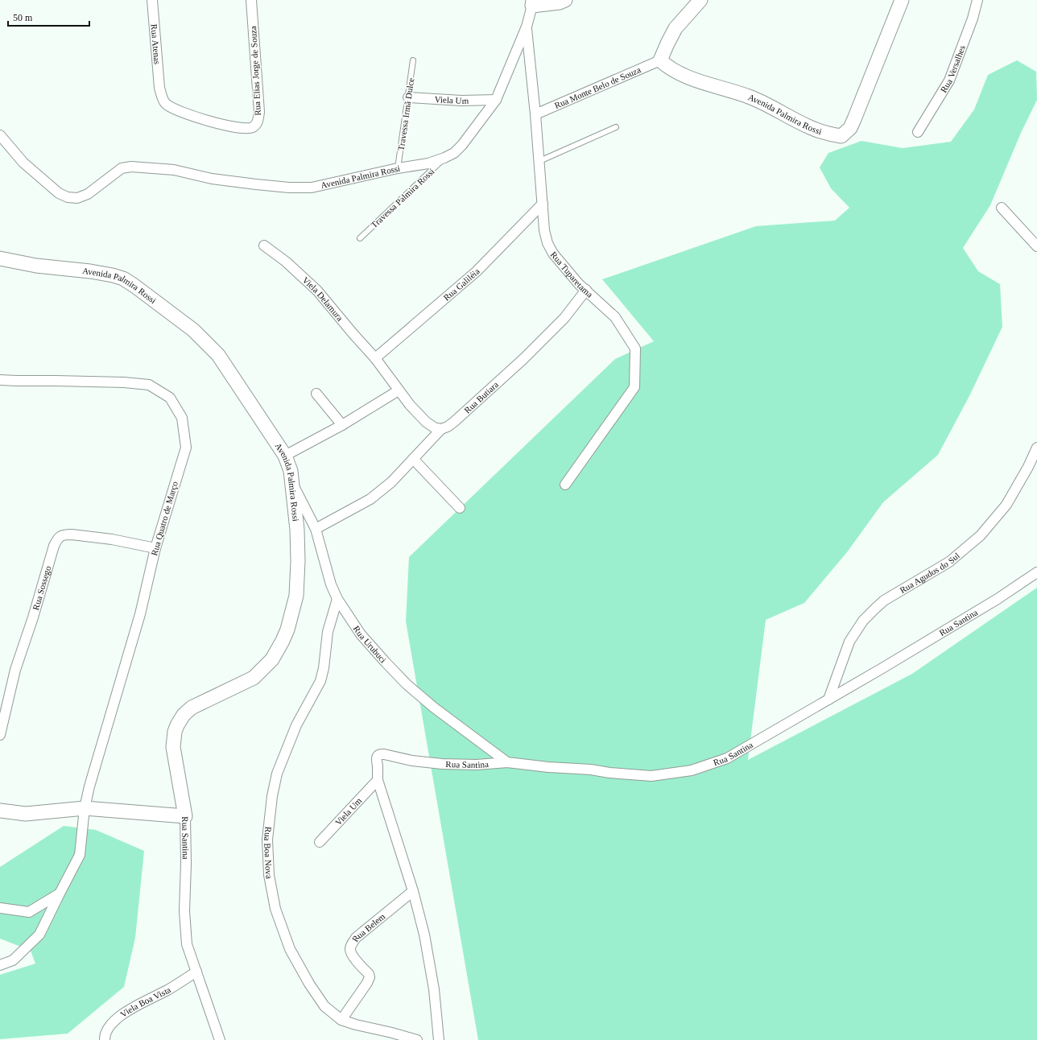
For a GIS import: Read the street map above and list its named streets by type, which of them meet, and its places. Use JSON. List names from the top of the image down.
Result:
{
  "streets": {
    "street": [
      "Rua Atenas",
      "Rua Versalhes",
      "Rua Elias Jorge de Souza",
      "Rua Monte Belo de Souza",
      "Viela Um",
      "Avenida Palmira Rossi",
      "Rua Tuparetama",
      "Rua Galiléia",
      "Viela Delamura",
      "Rua Butiara",
      "Rua Quatro de Março",
      "Rua Agudos do Sul",
      "Rua Sossego",
      "Rua Santina",
      "Rua Urubuci",
      "Rua Boa Nova",
      "Rua Belem",
      "Viela Boa Vista"
    ],
    "lane": ["Travessa Irmã Dulce", "Travessa Palmira Rossi"]
  },
  "crossings": [
    ["Rua Atenas", "Rua Elias Jorge de Souza"],
    ["Rua Monte Belo de Souza", "Avenida Palmira Rossi"],
    ["Rua Monte Belo de Souza", "Rua Tuparetama"],
    ["Viela Um", "Travessa Irmã Dulce"],
    ["Viela Um", "Avenida Palmira Rossi"],
    ["Viela Um", "Rua Santina"],
    ["Travessa Irmã Dulce", "Avenida Palmira Rossi"],
    ["Avenida Palmira Rossi", "Travessa Palmira Rossi"],
    ["Avenida Palmira Rossi", "Rua Tuparetama"],
    ["Avenida Palmira Rossi", "Rua Santina"],
    ["Avenida Palmira Rossi", "Rua Urubuci"],
    ["Rua Tuparetama", "Rua Galiléia"],
    ["Rua Tuparetama", "Rua Butiara"],
    ["Rua Galiléia", "Viela Delamura"],
    ["Rua Butiara", "Rua Urubuci"],
    ["Rua Quatro de Março", "Rua Sossego"],
    ["Rua Quatro de Março", "Rua Santina"],
    ["Rua Agudos do Sul", "Rua Santina"],
    ["Rua Santina", "Rua Urubuci"],
    ["Rua Santina", "Viela Boa Vista"],
    ["Rua Urubuci", "Rua Boa Nova"],
    ["Rua Boa Nova", "Rua Belem"]
  ],
  "scale_bar": "50 m"
}
